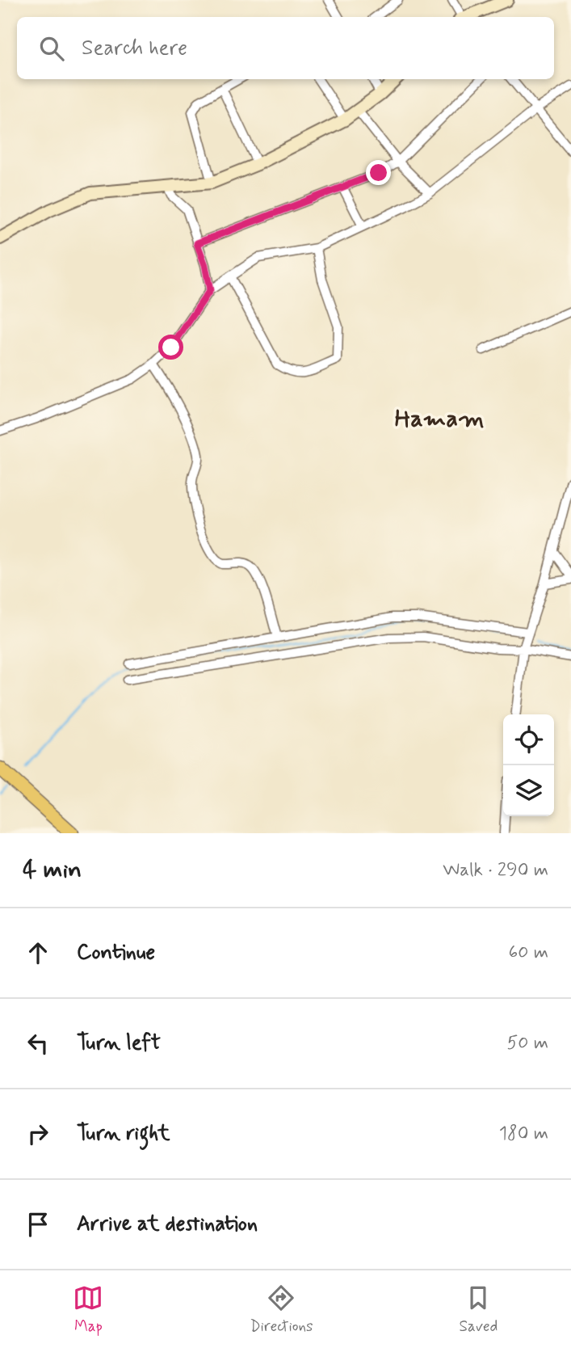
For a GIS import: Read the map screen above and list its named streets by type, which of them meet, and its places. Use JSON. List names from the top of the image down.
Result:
{
  "districts": ["Hamam"],
  "page": {
    "search": "Search here",
    "heading": ["4 min", "Walk · 290 m"],
    "list": [
      ["Continue", "60 m"],
      ["Turn left", "50 m"],
      ["Turn right", "180 m"],
      "Arrive at destination"
    ],
    "nav": ["Map", "Directions", "Saved"]
  }
}
